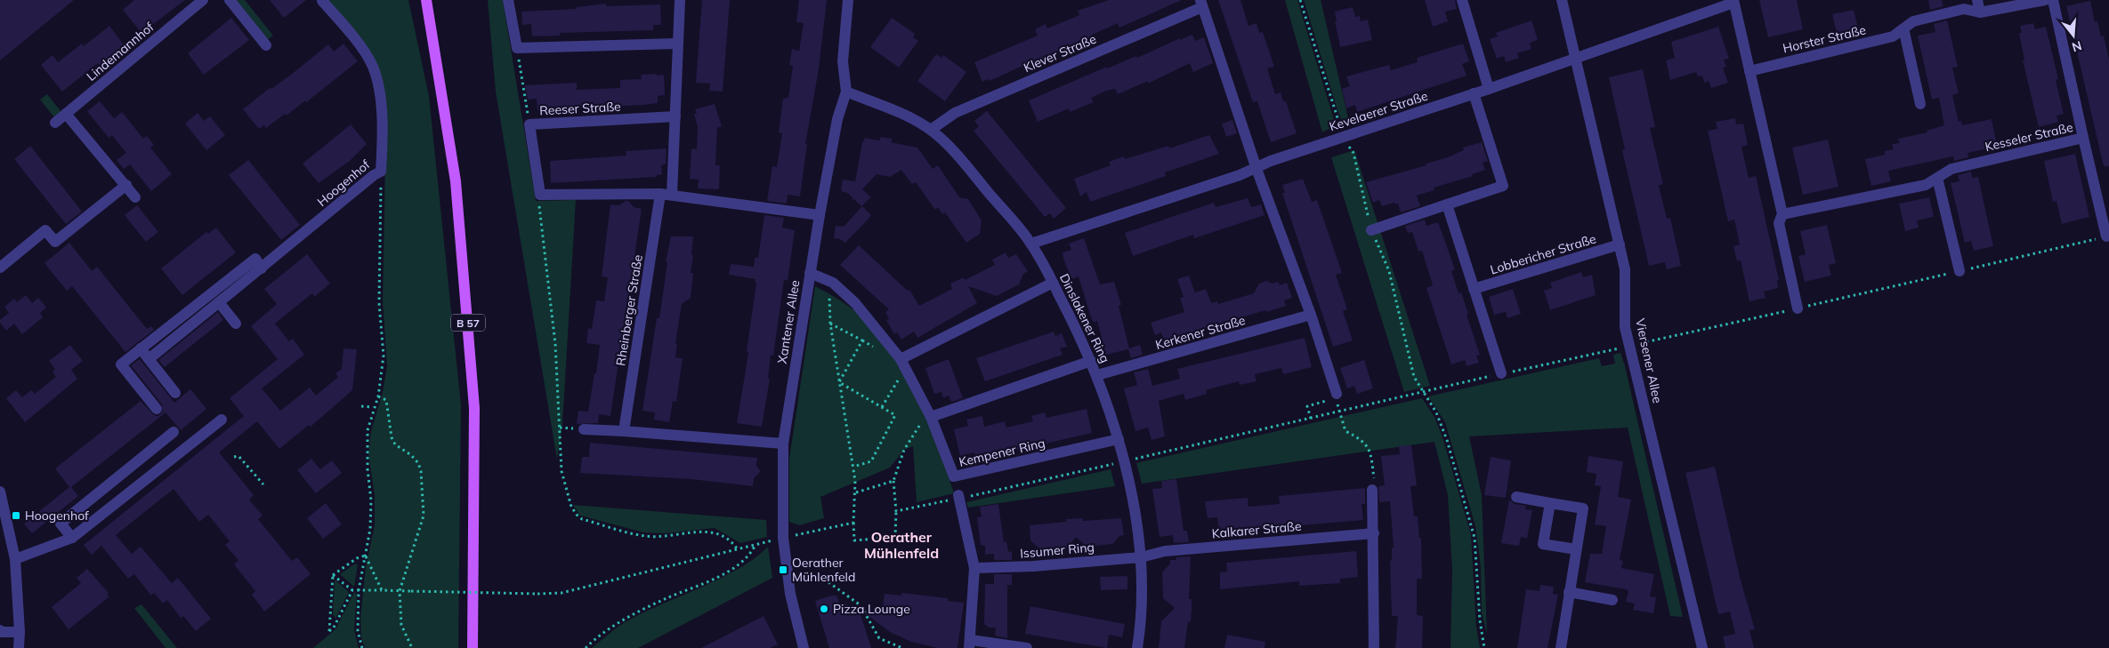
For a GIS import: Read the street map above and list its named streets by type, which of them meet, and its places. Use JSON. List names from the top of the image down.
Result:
{
  "streets": {
    "main road": ["B 57"],
    "street": [
      "Horster Straße",
      "Lindemannhof",
      "Klever Straße",
      "Reeser Straße",
      "Kevelaerer Straße",
      "Kesseler Straße",
      "Hoogenhof",
      "Lobbericher Straße",
      "Rheinberger Straße",
      "Dinslakener Ring",
      "Xantener Allee",
      "Kerkener Straße",
      "Viersener Allee",
      "Kempener Ring",
      "Kalkarer Straße",
      "Issumer Ring"
    ]
  },
  "crossings": [
    ["Klever Straße", "Kevelaerer Straße"],
    ["Klever Straße", "Dinslakener Ring"],
    ["Reeser Straße", "Rheinberger Straße"],
    ["Reeser Straße", "Xantener Allee"],
    ["Kevelaerer Straße", "Dinslakener Ring"],
    ["Kevelaerer Straße", "Viersener Allee"],
    ["Lobbericher Straße", "Viersener Allee"],
    ["Dinslakener Ring", "Xantener Allee"],
    ["Dinslakener Ring", "Kerkener Straße"],
    ["Dinslakener Ring", "Kempener Ring"],
    ["Dinslakener Ring", "Kalkarer Straße"],
    ["Dinslakener Ring", "Issumer Ring"],
    ["Xantener Allee", "Kempener Ring"],
    ["Kalkarer Straße", "Issumer Ring"]
  ],
  "districts": ["Oerather Mühlenfeld"],
  "places": {
    "transit": ["Hoogenhof", "Oerather Mühlenfeld"],
    "other": ["Pizza Lounge"]
  },
  "north": "bottom"
}
